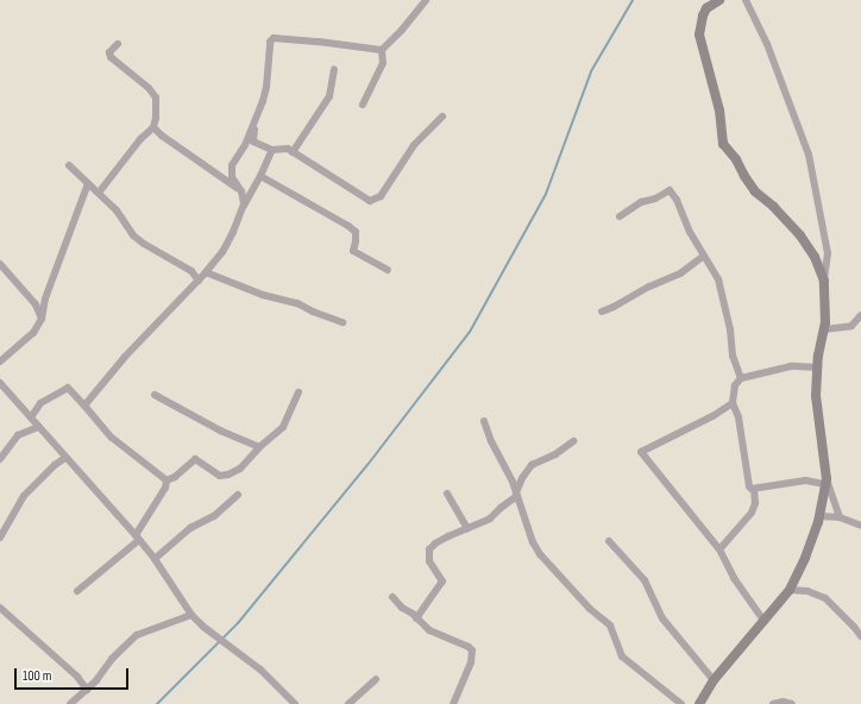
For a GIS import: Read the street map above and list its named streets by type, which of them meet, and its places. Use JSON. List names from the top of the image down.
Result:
{
  "scale_bar": "100 m"
}
